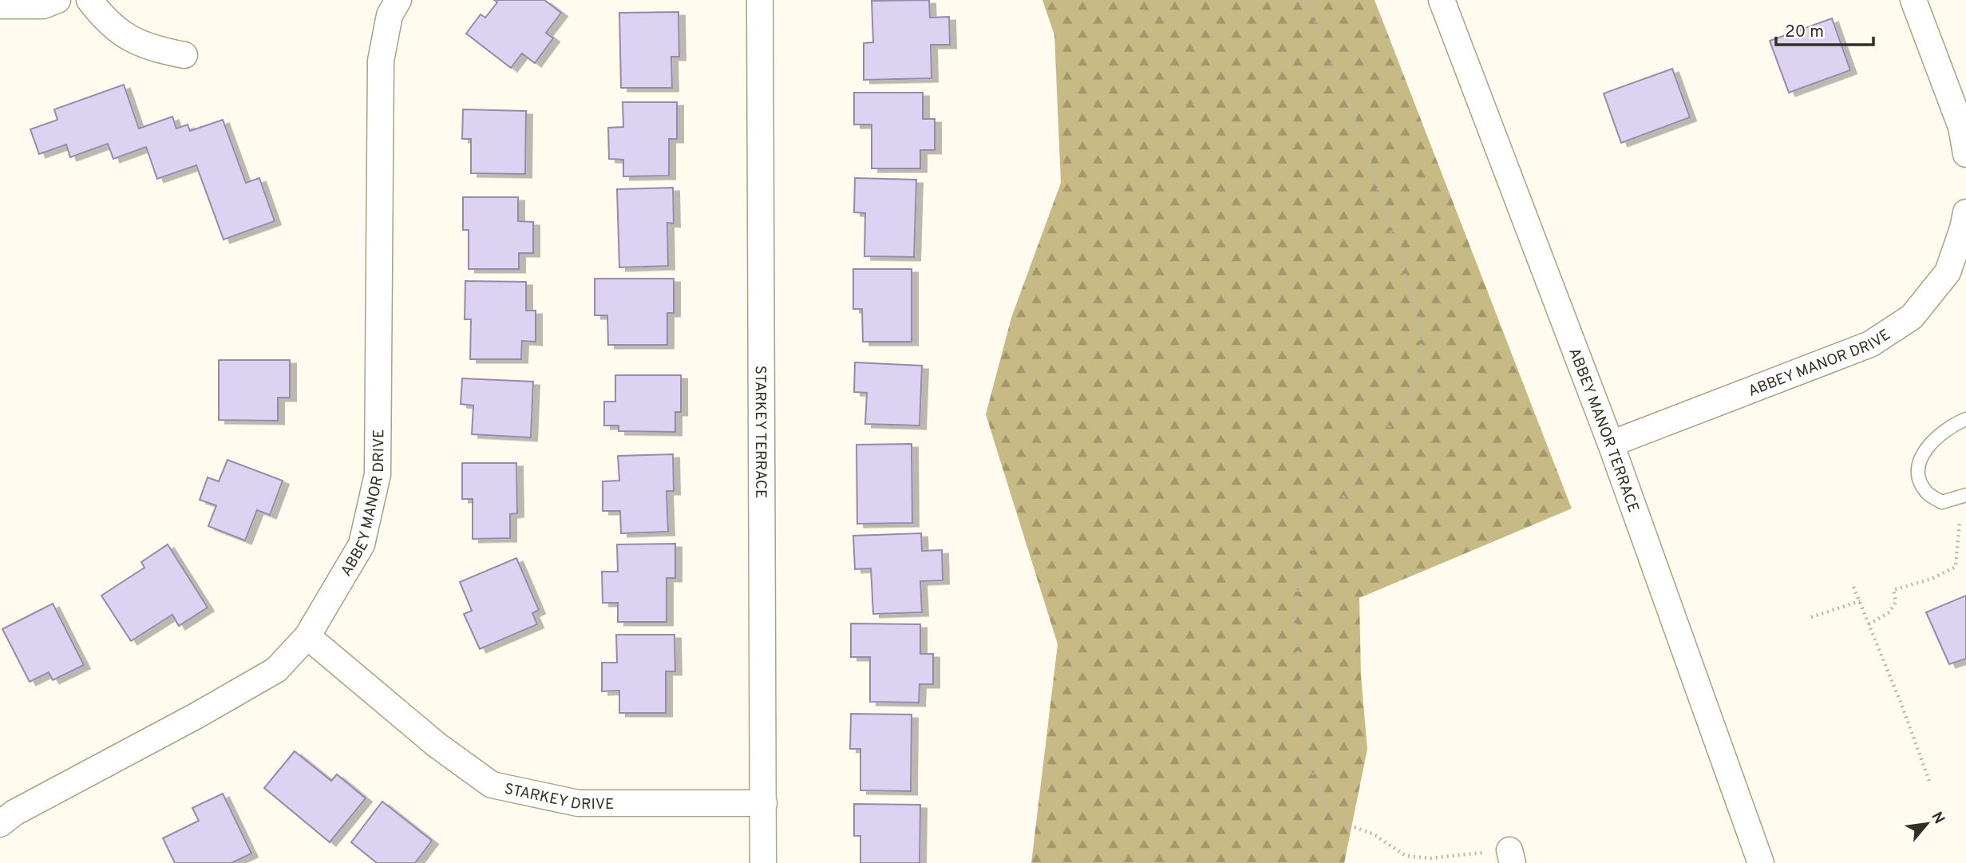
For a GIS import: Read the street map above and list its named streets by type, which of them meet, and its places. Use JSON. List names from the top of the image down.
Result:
{
  "streets": {
    "street": [
      "ABBEY MANOR DRIVE",
      "ABBEY MANOR TERRACE",
      "STARKEY TERRACE",
      "STARKEY DRIVE"
    ]
  },
  "crossings": [
    ["ABBEY MANOR DRIVE", "ABBEY MANOR TERRACE"],
    ["ABBEY MANOR DRIVE", "STARKEY DRIVE"],
    ["STARKEY TERRACE", "STARKEY DRIVE"]
  ],
  "scale_bar": "20 m",
  "north": "top right"
}
